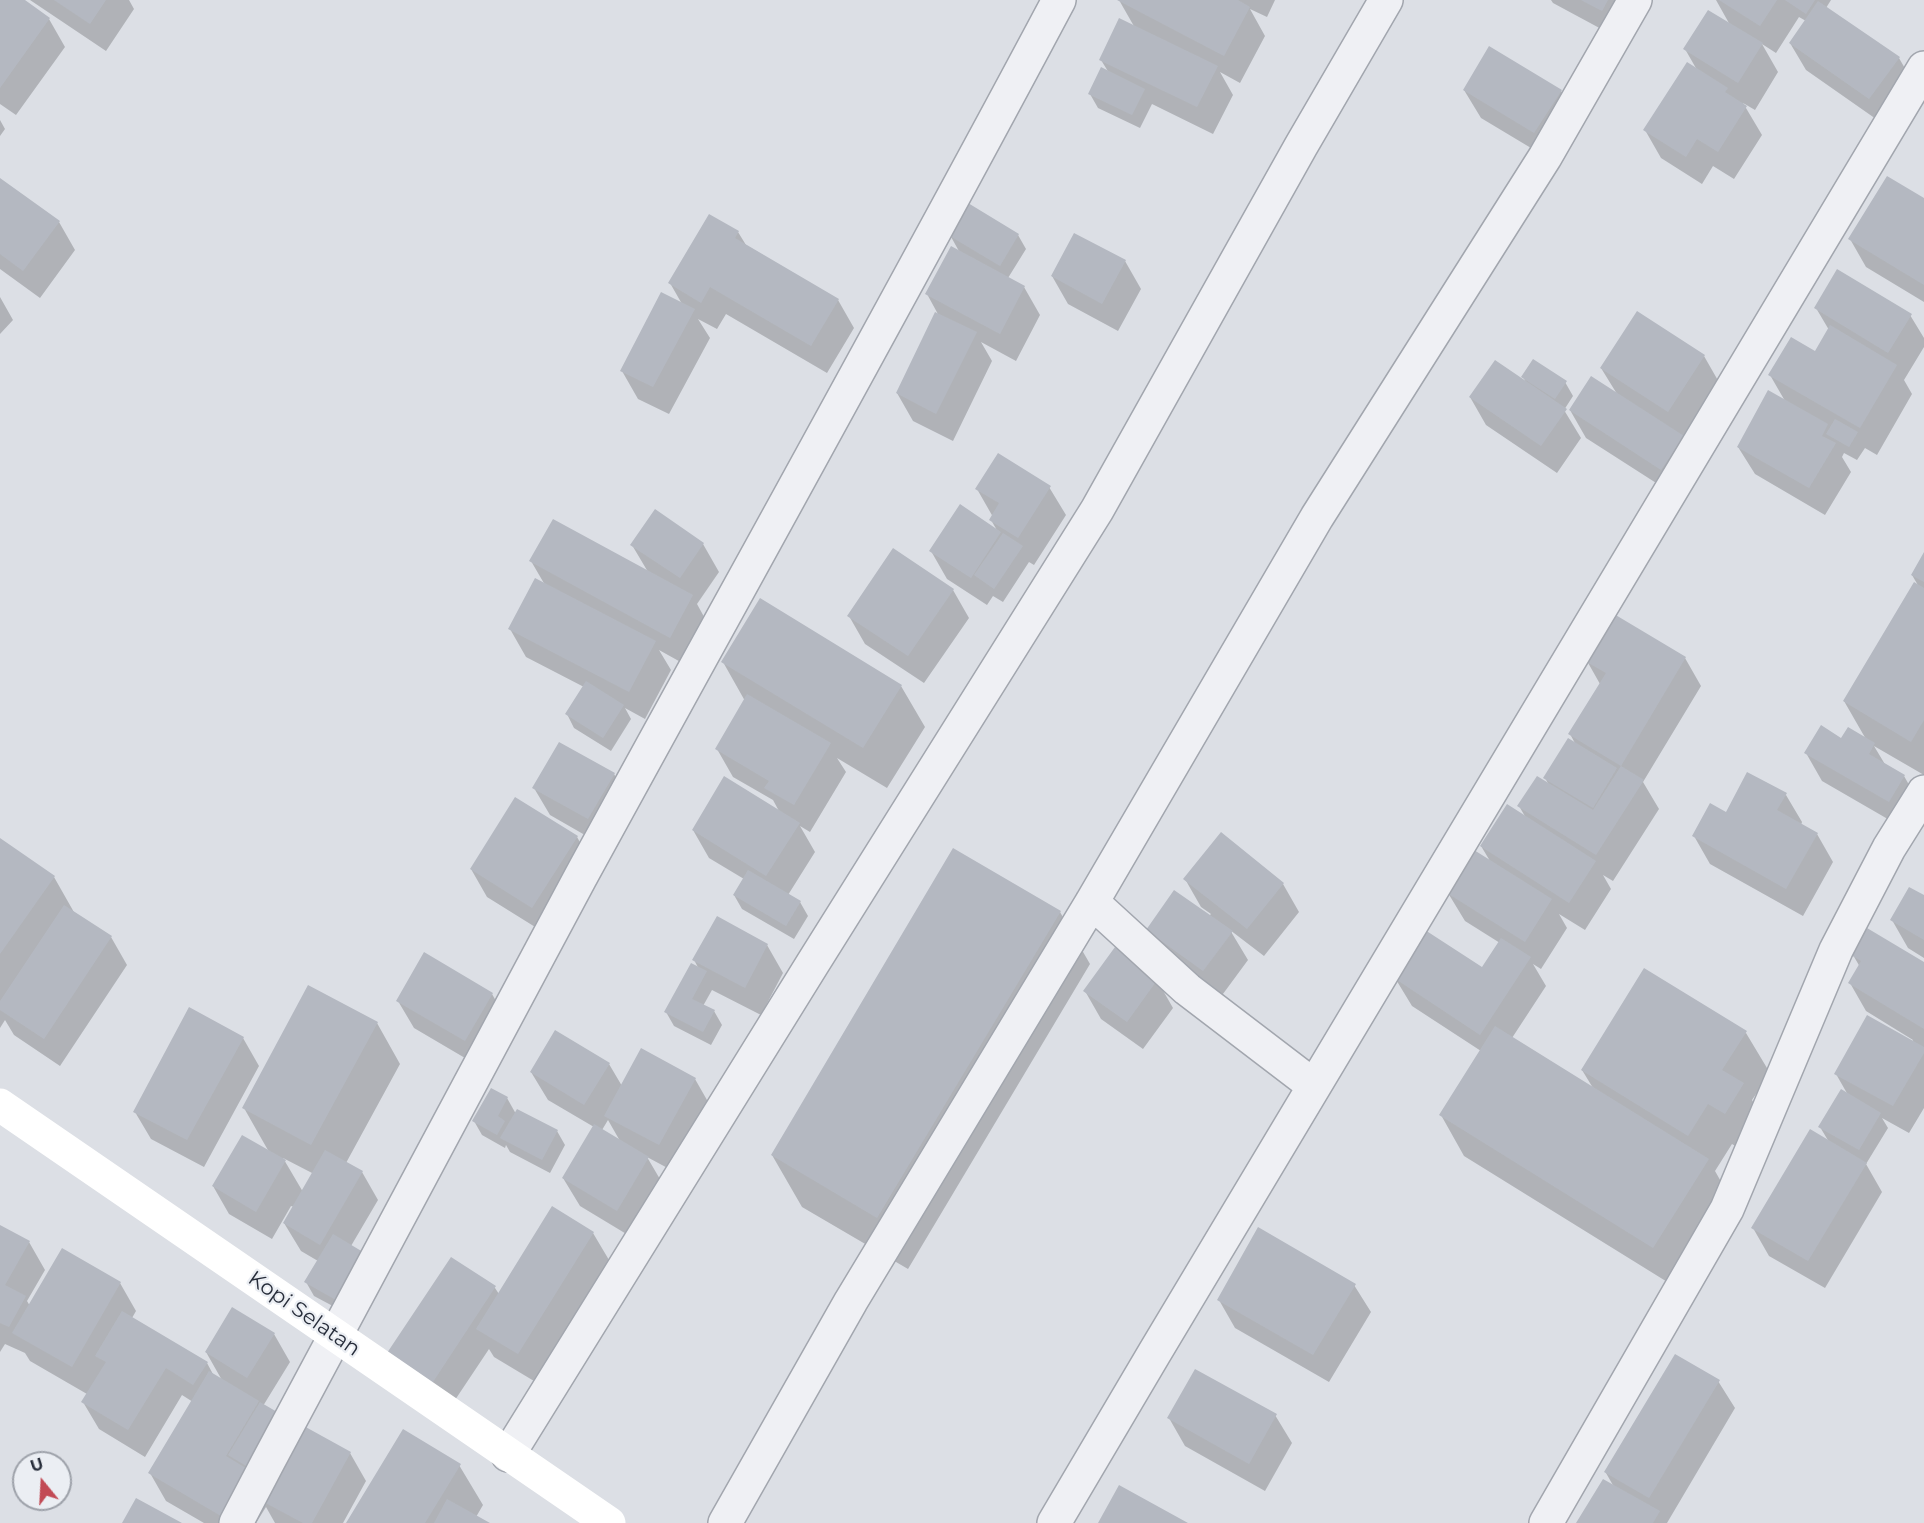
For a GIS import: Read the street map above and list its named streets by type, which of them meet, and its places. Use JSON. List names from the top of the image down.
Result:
{
  "streets": {
    "street": ["Kopi Selatan"]
  },
  "north": "top"
}
